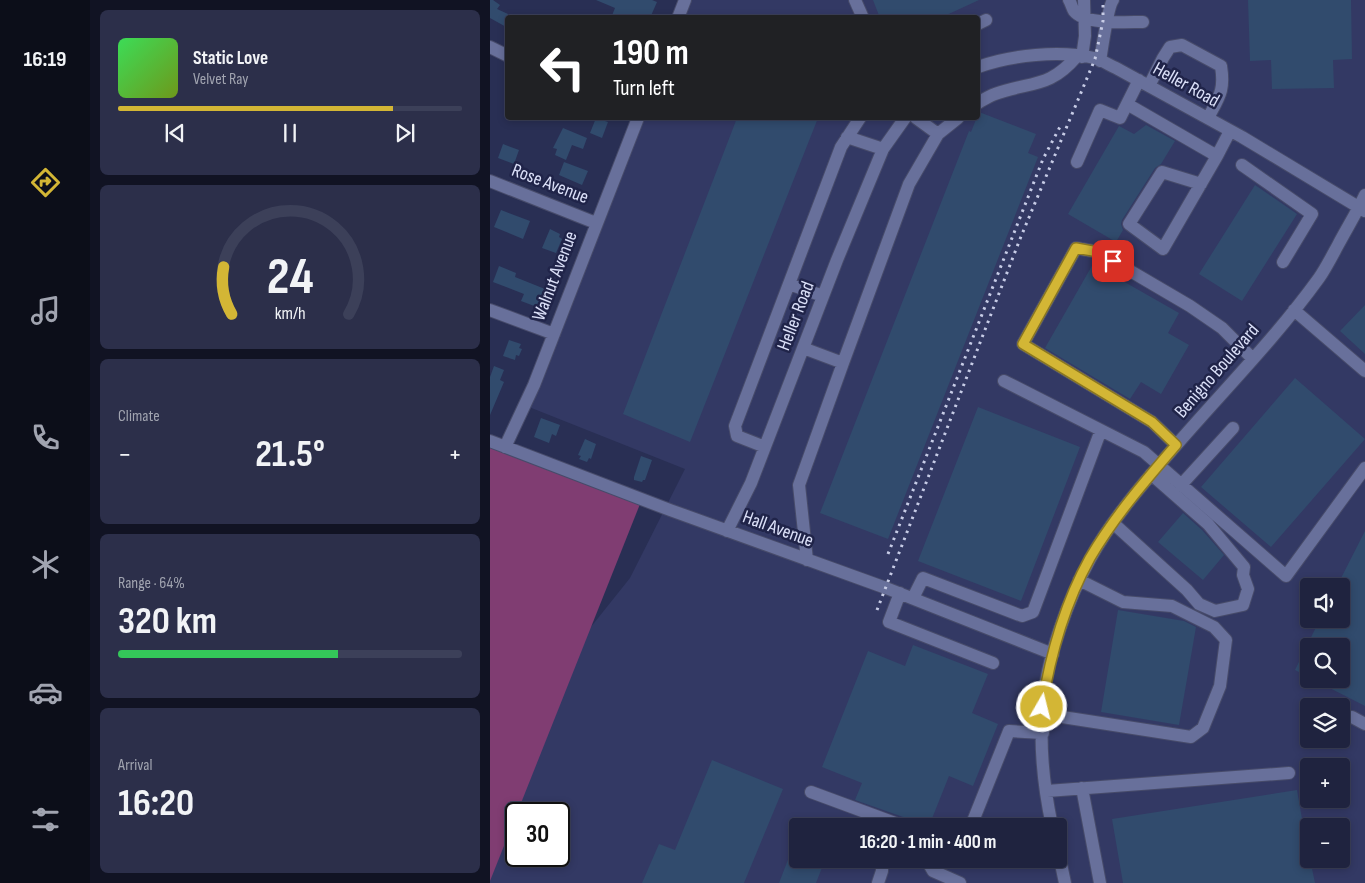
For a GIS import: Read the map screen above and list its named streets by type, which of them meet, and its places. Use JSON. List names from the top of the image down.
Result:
{
  "streets": {
    "street": [
      "Heller Road",
      "Rose Avenue",
      "Walnut Avenue",
      "Benigno Boulevard",
      "Hall Avenue"
    ]
  },
  "crossings": [
    ["Heller Road", "Benigno Boulevard"],
    ["Heller Road", "Hall Avenue"],
    ["Rose Avenue", "Walnut Avenue"],
    ["Walnut Avenue", "Hall Avenue"],
    ["Benigno Boulevard", "Hall Avenue"]
  ],
  "page": {
    "tabs": "16:19",
    "turn": ["190 m", "Turn left"],
    "song": ["Static Love", "Velvet Ray"],
    "tile": [
      "Climate",
      ["Range · 64%", "320 km"],
      ["Arrival", "16:20"]
    ],
    "heat": ["−", "21.5°", "+"],
    "map_buttons": ["+", "−"],
    "limit": "30",
    "trip": "16:20 · 1 min · 400 m",
    "gauge": ["24", "km/h"]
  }
}
